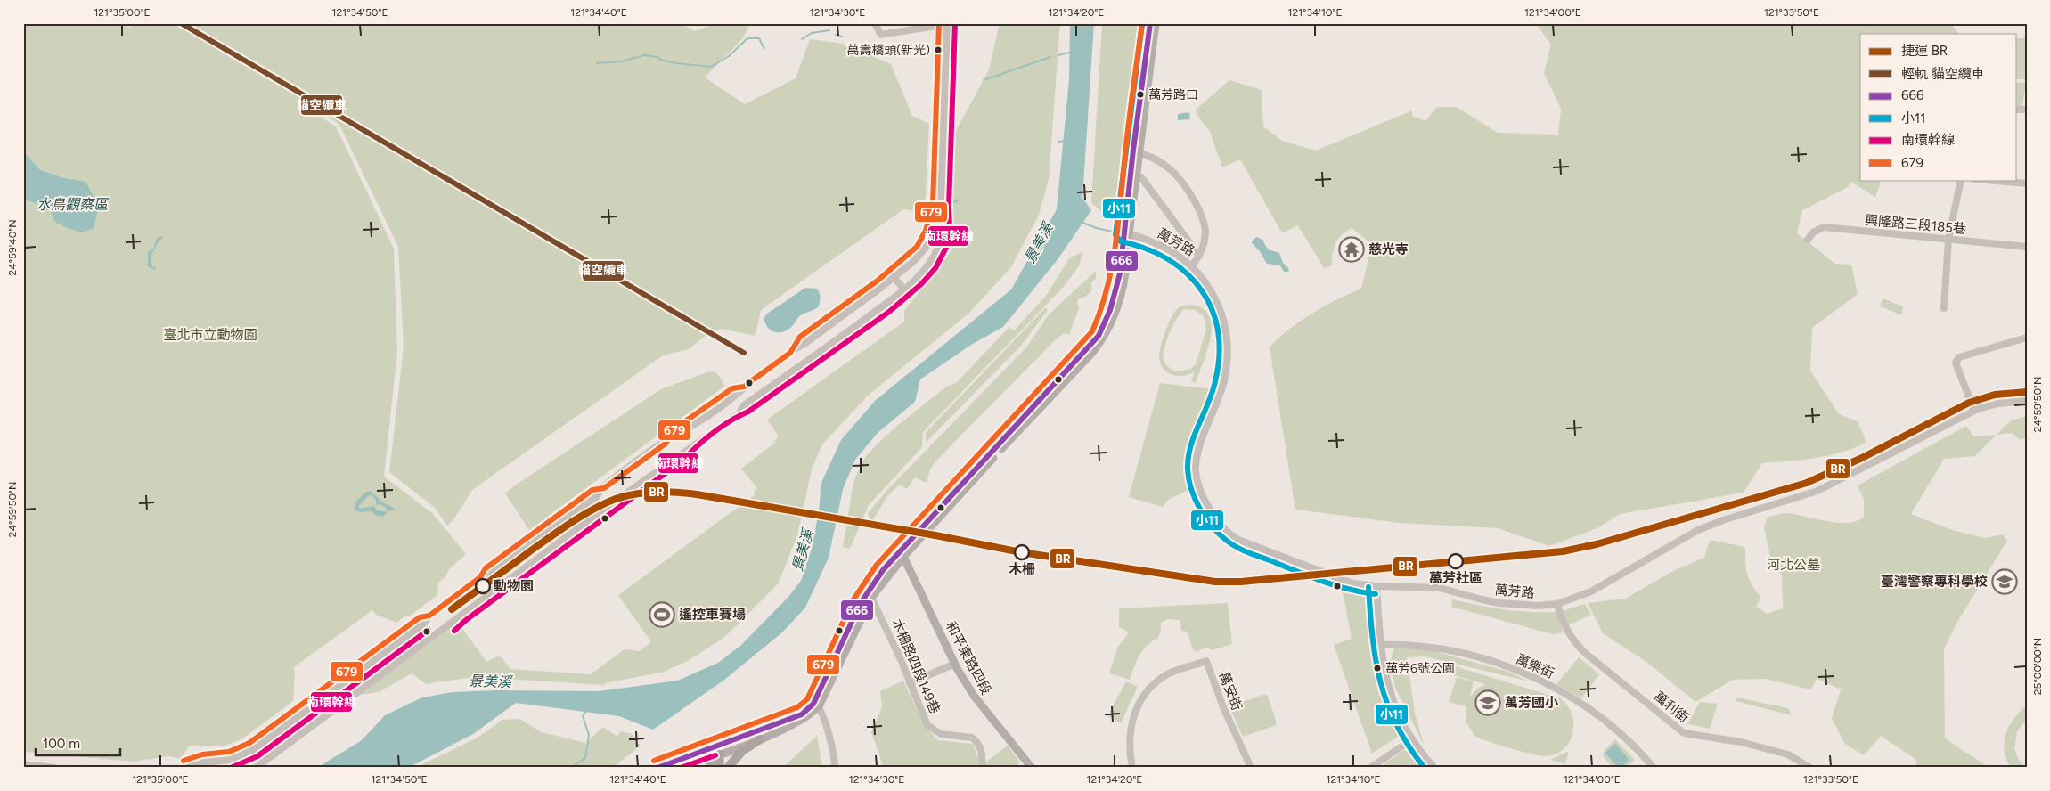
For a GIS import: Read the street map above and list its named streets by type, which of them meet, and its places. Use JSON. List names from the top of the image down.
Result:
{
  "streets": {
    "main road": ["和平東路四段"],
    "street": [
      "興隆路三段185巷",
      "萬芳路",
      "木柵路四段149巷",
      "萬樂街",
      "萬安街",
      "萬利街"
    ]
  },
  "crossings": [
    ["萬芳路", "萬利街"]
  ],
  "water": ["水鳥觀察區", "景美溪"],
  "parks": ["臺北市立動物園", "河北公墓"],
  "places": {
    "other": [
      "萬壽橋頭(新光)",
      "萬芳路口",
      "木柵",
      "萬芳社區",
      "動物園",
      "萬芳6號公園"
    ],
    "temple": ["慈光寺"],
    "school or university": ["臺灣警察專科學校", "萬芳國小"],
    "sports": ["遙控車賽場"]
  },
  "lines": [
    "tram line 貓空纜車",
    "transit line 666",
    "transit line 小11",
    "transit line 南環幹線",
    "transit line 679",
    "metro line BR"
  ],
  "legend": [
    "捷運 BR",
    "輕軌 貓空纜車",
    "666",
    "小11",
    "南環幹線",
    "679"
  ],
  "scale_bar": "100 m",
  "coordinates": [
    "121°35'00\"E",
    "121°34'50\"E",
    "121°34'40\"E",
    "121°34'30\"E",
    "121°34'20\"E",
    "121°34'10\"E",
    "121°34'00\"E",
    "121°33'50\"E",
    "24°59'40\"N",
    "24°59'50\"N",
    "25°00'00\"N"
  ]
}
